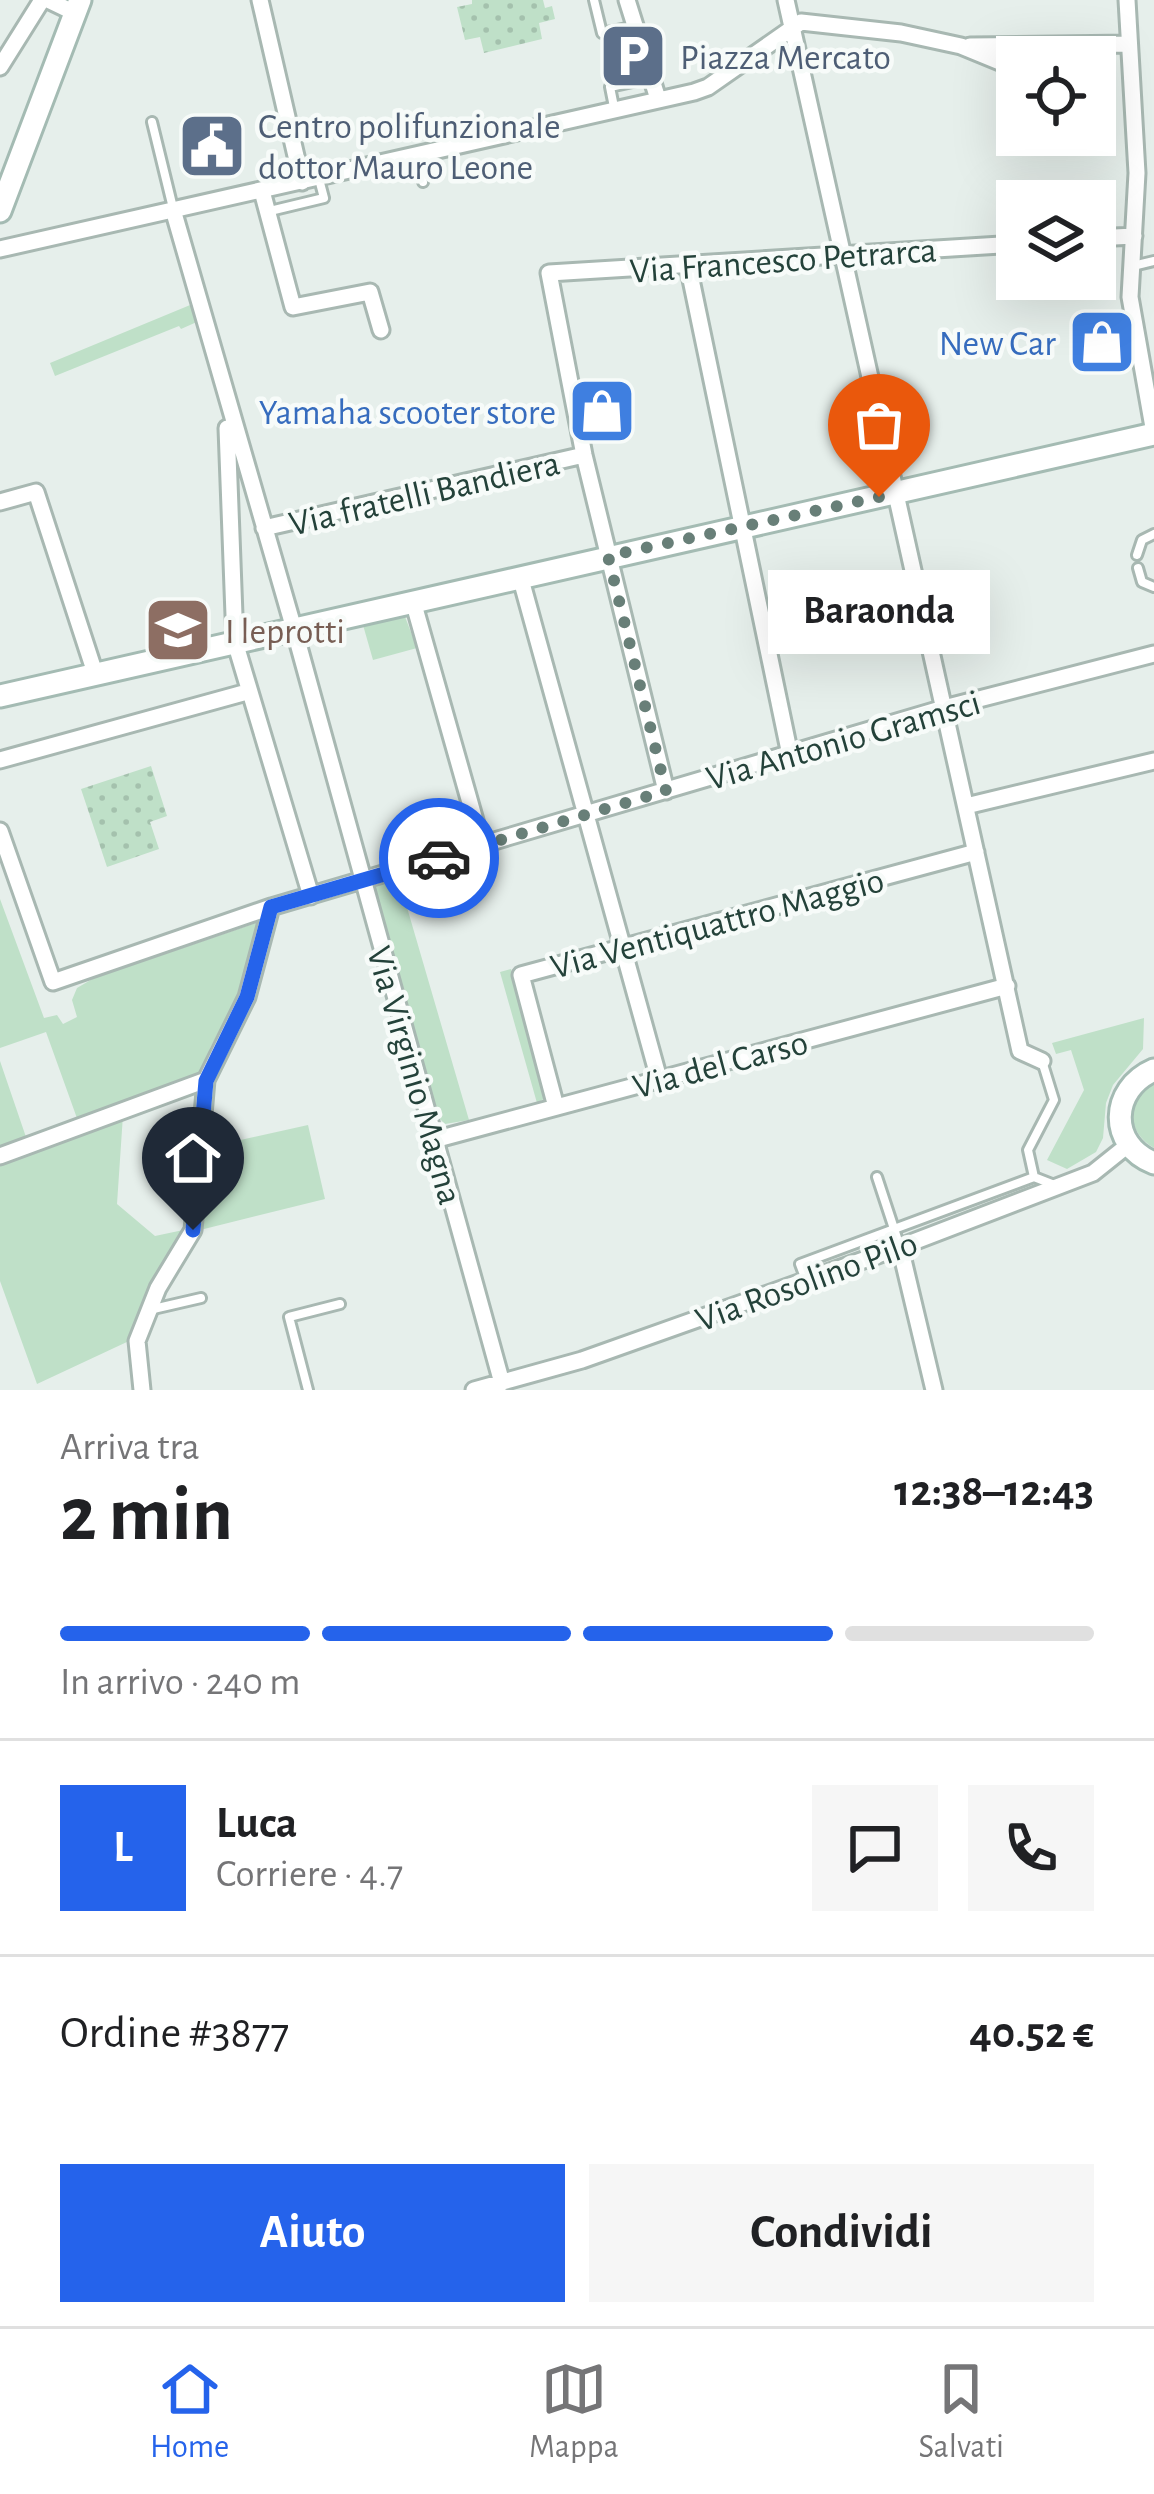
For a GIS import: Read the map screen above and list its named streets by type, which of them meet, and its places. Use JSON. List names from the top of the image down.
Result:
{
  "streets": {
    "street": [
      "Via Francesco Petrarca",
      "Via fratelli Bandiera",
      "Via Antonio Gramsci",
      "Via Ventiquattro Maggio",
      "Via del Carso",
      "Via Virginio Magna",
      "Via Rosolino Pilo"
    ]
  },
  "crossings": [
    ["Via Francesco Petrarca", "Via fratelli Bandiera"],
    ["Via fratelli Bandiera", "Via Virginio Magna"],
    ["Via Antonio Gramsci", "Via Virginio Magna"],
    ["Via Ventiquattro Maggio", "Via del Carso"],
    ["Via del Carso", "Via Virginio Magna"],
    ["Via Virginio Magna", "Via Rosolino Pilo"]
  ],
  "places": {
    "parking": ["Piazza Mercato"],
    "public building": ["Centro polifunzionale dottor Mauro Leone"],
    "shop": ["New Car", "Yamaha scooter store"],
    "other": ["Baraonda"],
    "school or university": ["I leprotti"]
  },
  "page": {
    "bubble": "Baraonda",
    "heading": ["2 min", "Arriva tra", "12:38–12:43"],
    "panel": [
      "Luca",
      "Corriere · 4.7",
      "Ordine #3877",
      "40.52 €"
    ],
    "bar": "In arrivo · 240 m",
    "round": "L",
    "buttons": ["Aiuto", "Condividi"],
    "tabs": ["Home", "Mappa", "Salvati"]
  }
}
